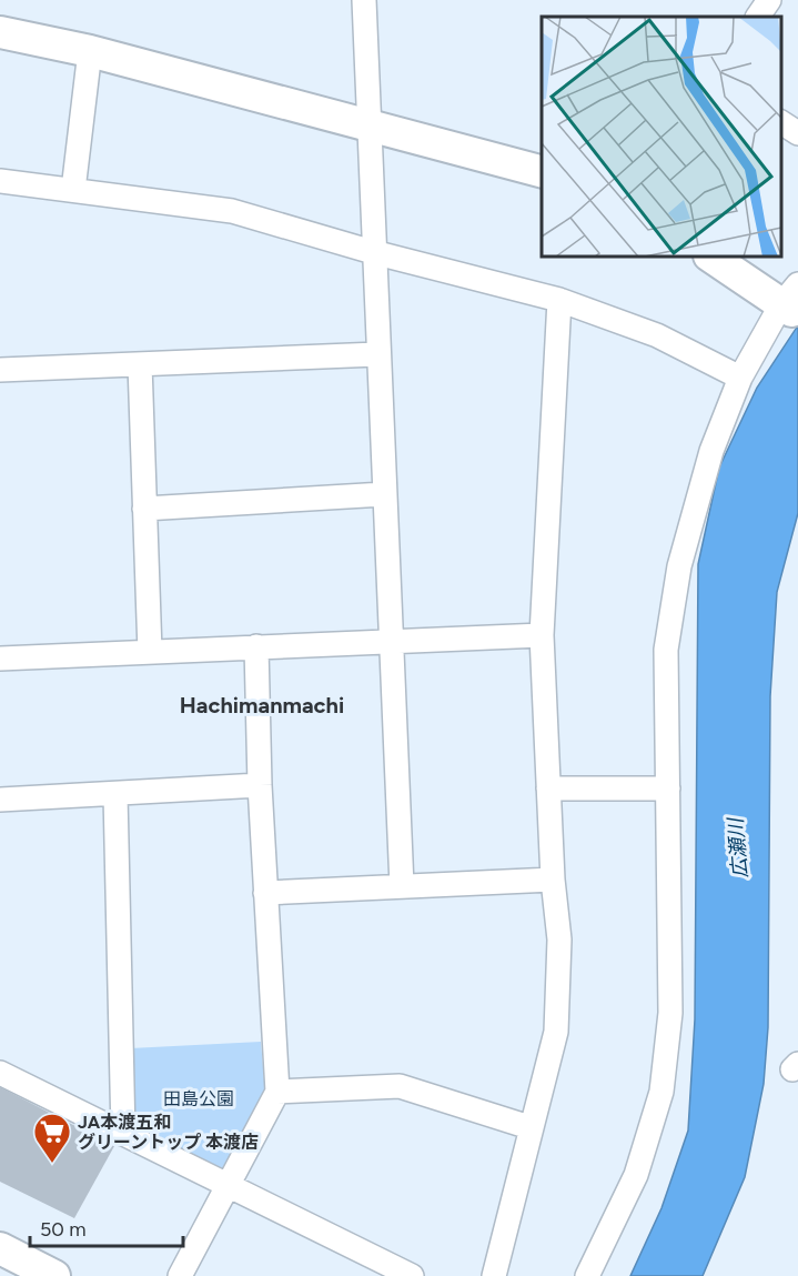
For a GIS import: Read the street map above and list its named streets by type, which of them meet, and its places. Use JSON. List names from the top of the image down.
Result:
{
  "districts": ["Hachimanmachi"],
  "water": ["広瀬川"],
  "parks": ["田島公園"],
  "places": {
    "supermarket": ["JA本渡五和 グリーントップ 本渡店"]
  },
  "scale_bar": "50 m"
}
